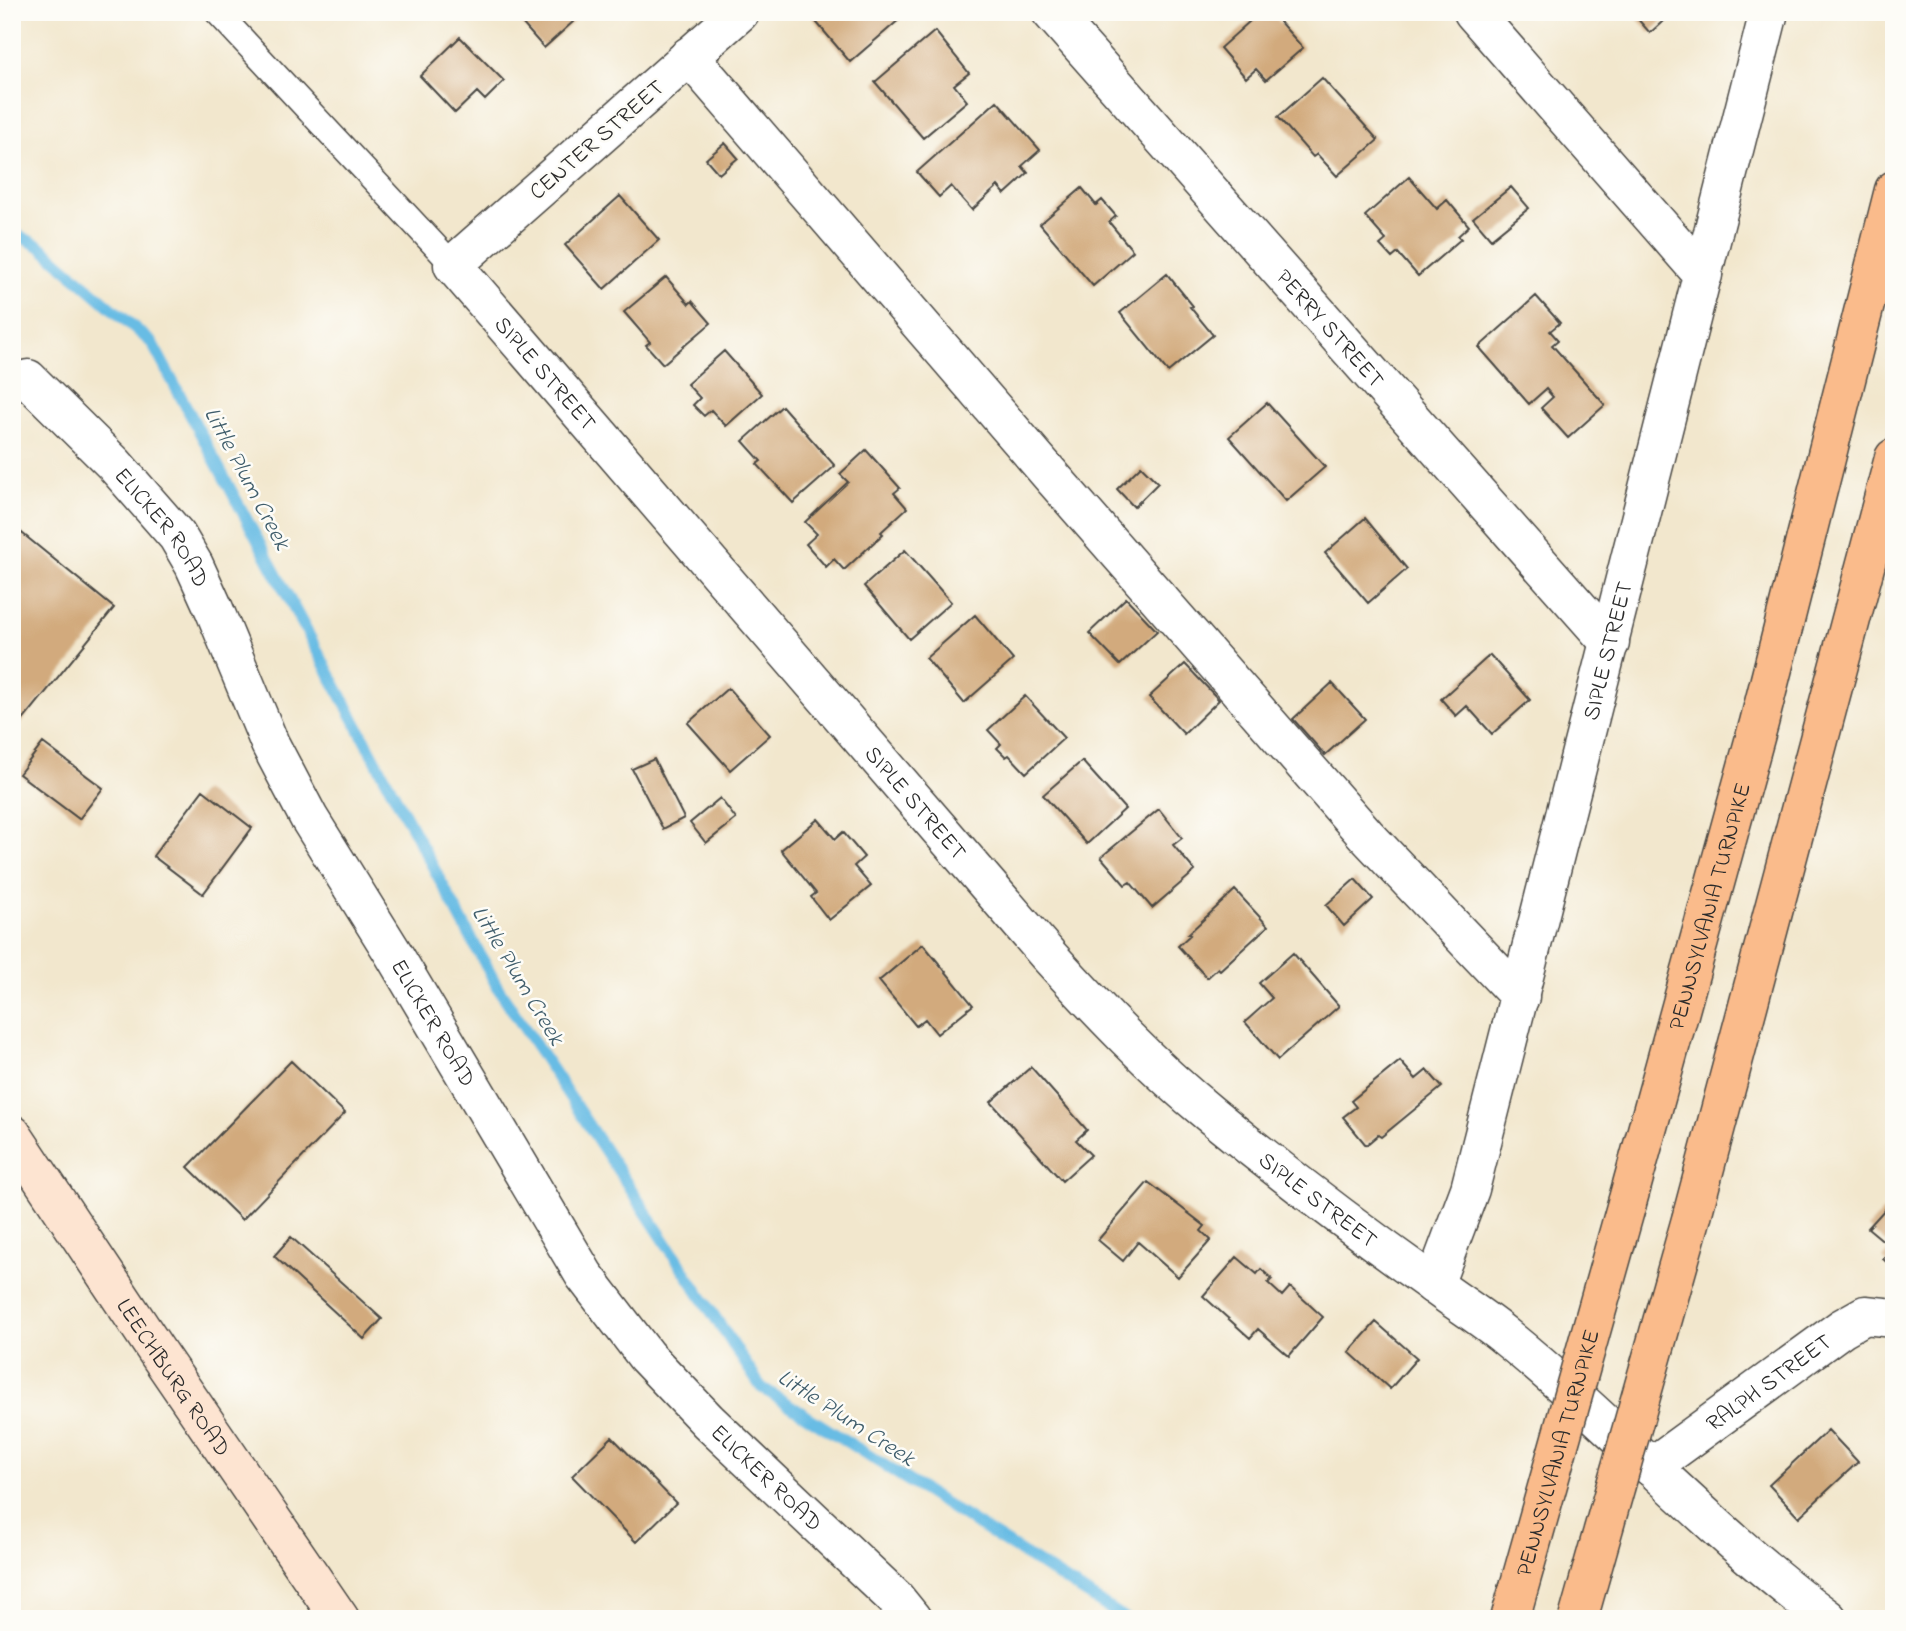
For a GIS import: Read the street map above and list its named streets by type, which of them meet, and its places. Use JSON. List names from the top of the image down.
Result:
{
  "streets": {
    "highway": ["PENNSYLVANIA TURNPIKE"],
    "street": [
      "CENTER STREET",
      "PERRY STREET",
      "SIPLE STREET",
      "ELICKER ROAD",
      "LEECHBURG ROAD",
      "RALPH STREET"
    ]
  },
  "crossings": [
    ["CENTER STREET", "SIPLE STREET"],
    ["PERRY STREET", "SIPLE STREET"],
    ["SIPLE STREET", "RALPH STREET"]
  ],
  "water": ["Little Plum Creek"]
}
